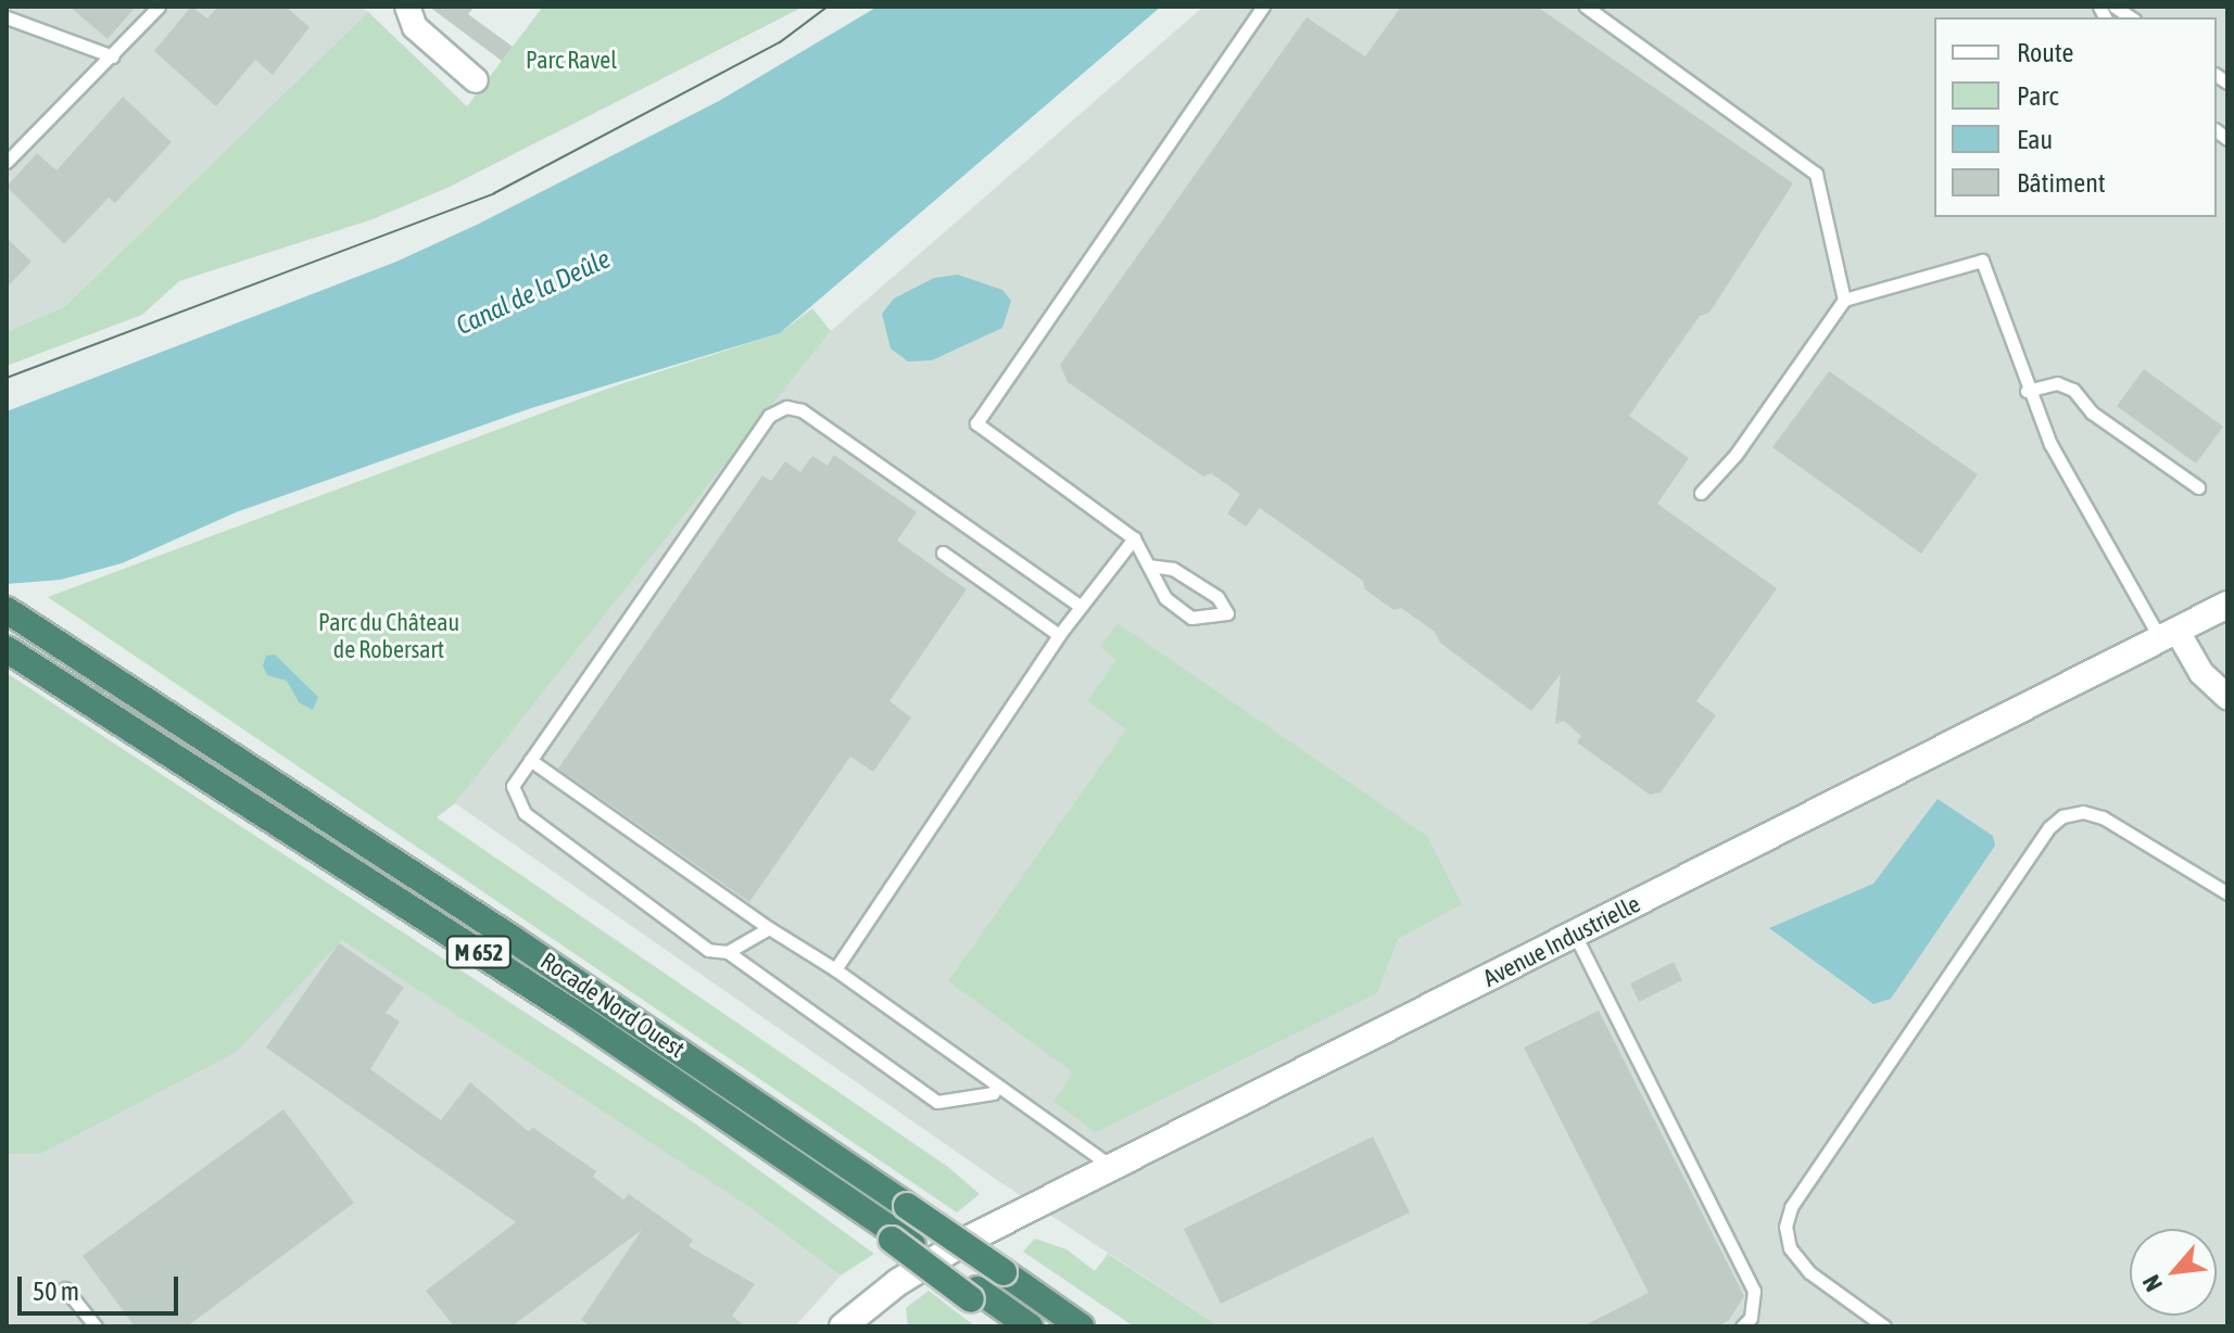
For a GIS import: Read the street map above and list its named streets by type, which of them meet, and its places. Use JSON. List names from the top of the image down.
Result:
{
  "streets": {
    "highway": ["M 652", "Rocade Nord Ouest"],
    "street": ["Avenue Industrielle"]
  },
  "water": ["Canal de la Deûle"],
  "parks": ["Parc Ravel", "Parc du Château de Robersart"],
  "legend": [
    "Route",
    "Parc",
    "Eau",
    "Bâtiment"
  ],
  "scale_bar": "50 m",
  "north": "bottom left"
}
